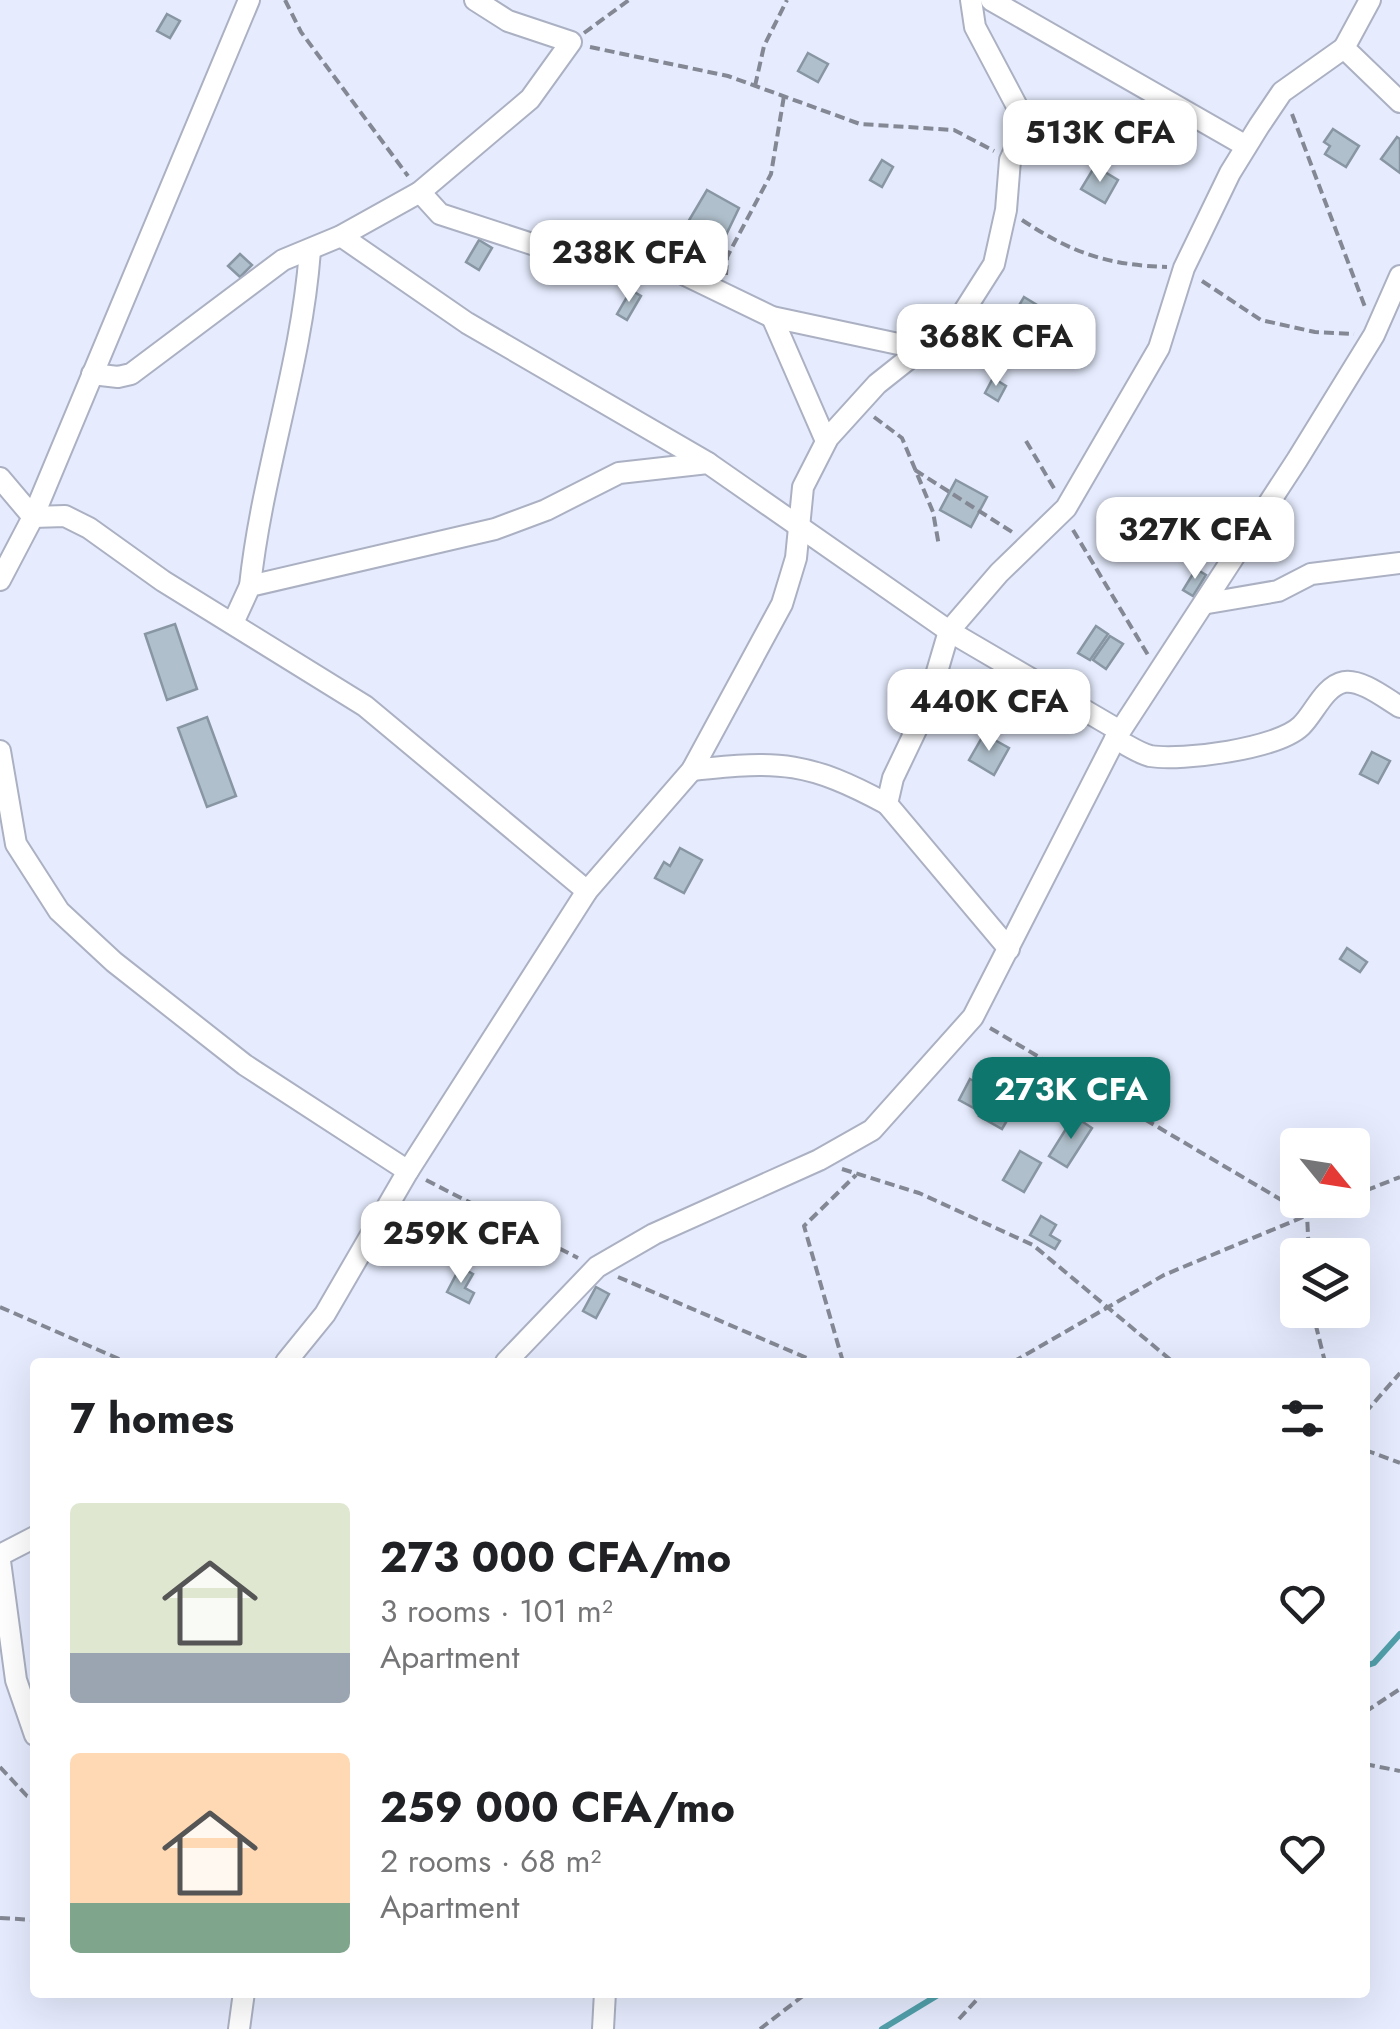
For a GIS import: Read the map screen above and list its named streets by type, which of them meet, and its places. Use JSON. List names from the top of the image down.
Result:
{
  "north": "bottom right",
  "page": {
    "price": [
      "513K CFA",
      "238K CFA",
      "368K CFA",
      "327K CFA",
      "440K CFA",
      "273K CFA",
      "259K CFA"
    ],
    "heading": "7 homes",
    "list": [
      {
        "name": "273 000 CFA/mo",
        "note": "3 rooms · 101 m² · Apartment"
      },
      {
        "name": "259 000 CFA/mo",
        "note": "2 rooms · 68 m² · Apartment"
      }
    ]
  }
}
